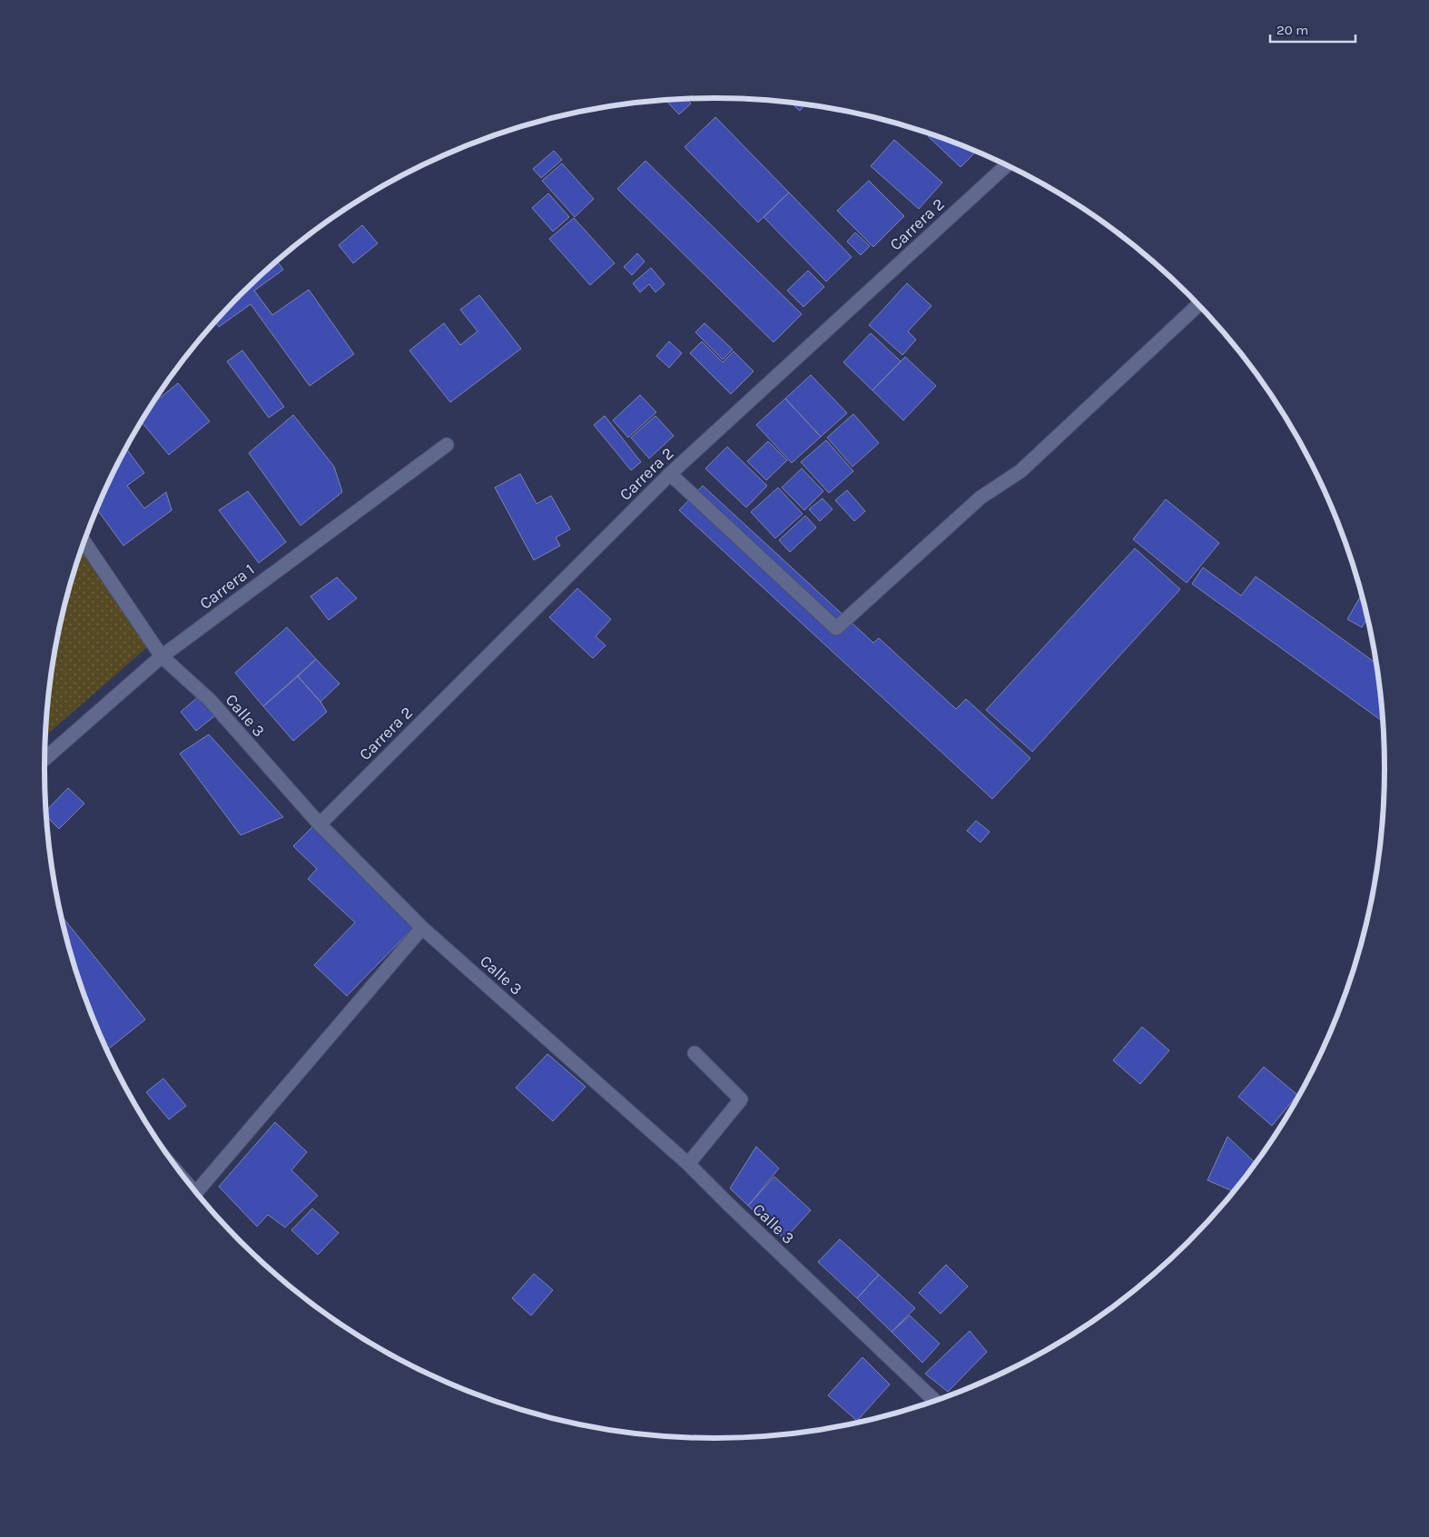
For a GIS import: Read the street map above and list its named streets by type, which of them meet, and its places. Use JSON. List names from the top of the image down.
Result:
{
  "streets": {
    "street": ["Carrera 2", "Carrera 1", "Calle 3"]
  },
  "crossings": [
    ["Carrera 2", "Calle 3"],
    ["Carrera 1", "Calle 3"]
  ],
  "scale_bar": "20 m"
}
